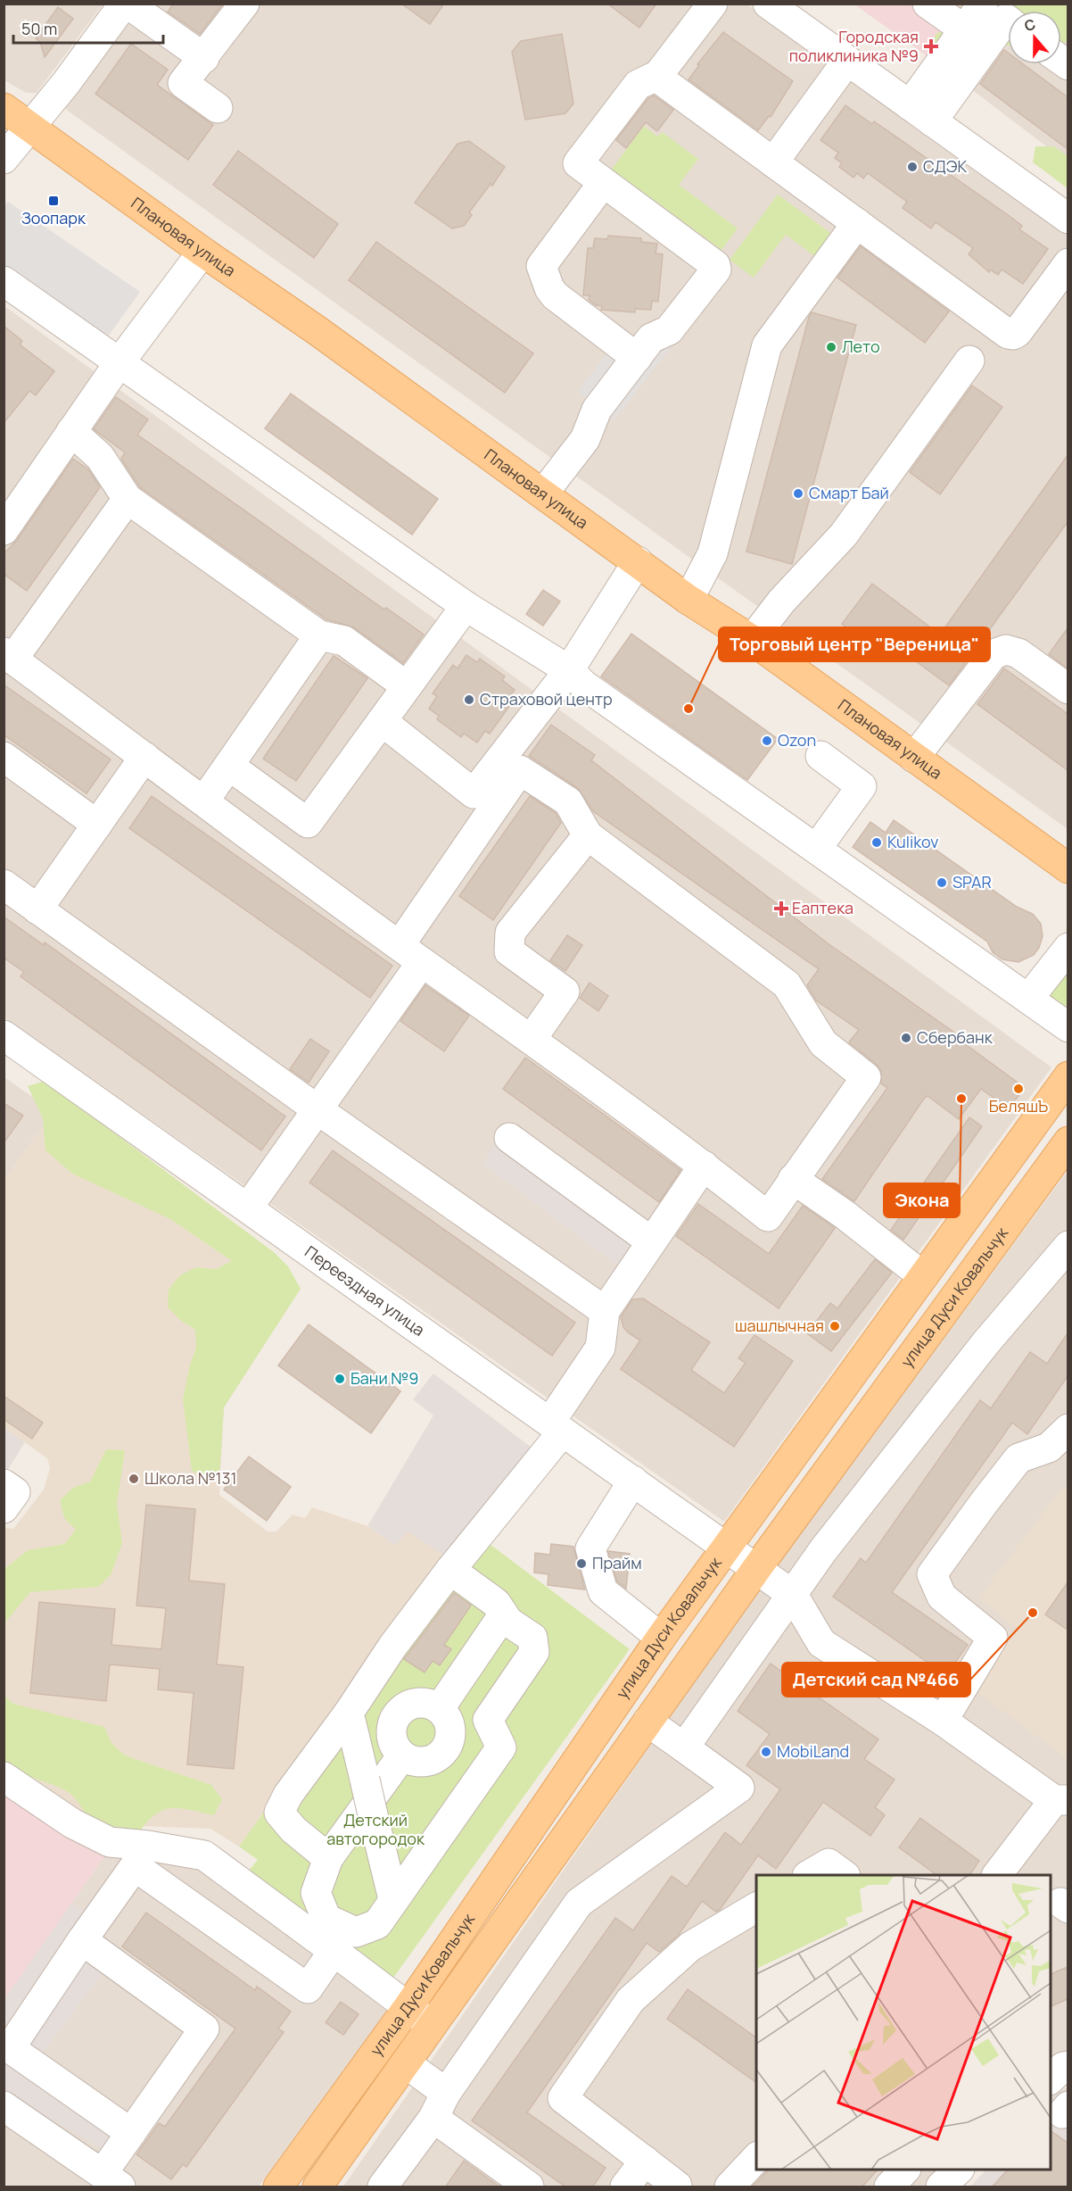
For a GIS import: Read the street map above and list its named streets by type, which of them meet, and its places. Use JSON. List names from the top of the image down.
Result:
{
  "streets": {
    "main road": ["Плановая улица", "улица Дуси Ковальчук"],
    "street": ["Переездная улица"]
  },
  "crossings": [
    ["Переездная улица", "улица Дуси Ковальчук"]
  ],
  "parks": ["Детский автогородок"],
  "places": {
    "health": ["Городская поликлиника №9", "Еаптека"],
    "other": [
      "СДЭК",
      "Лето",
      "Смарт Бай",
      "Страховой центр",
      "Торговый центр \"Вереница\"",
      "Ozon",
      "Kulikov",
      "SPAR",
      "Сбербанк",
      "БеляшЪ",
      "Экона",
      "шашлычная",
      "Бани №9",
      "Школа №131",
      "Прайм",
      "Детский сад №466",
      "MobiLand"
    ],
    "transit": ["Зоопарк"]
  },
  "scale_bar": "50 m",
  "north": "top"
}
